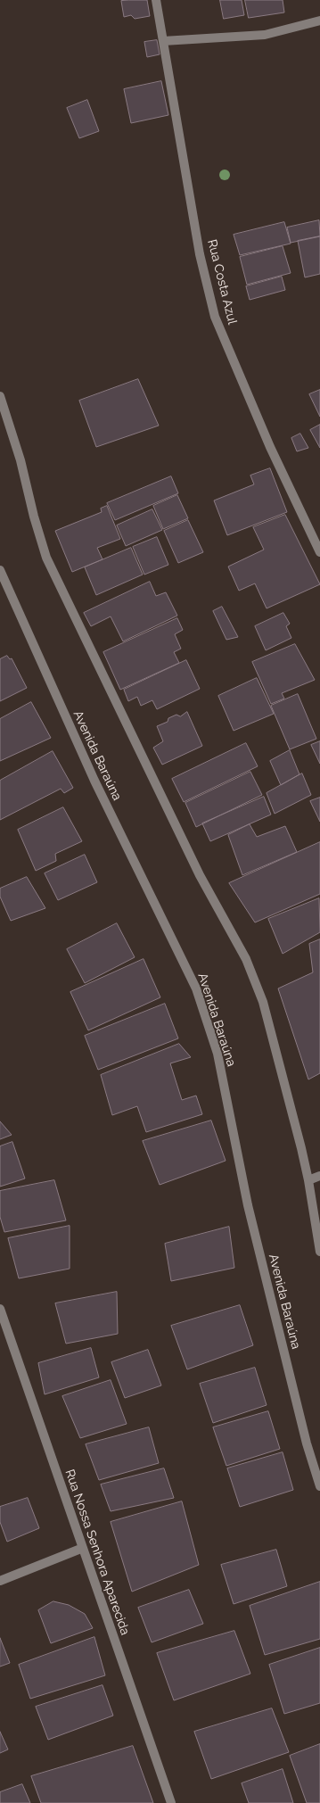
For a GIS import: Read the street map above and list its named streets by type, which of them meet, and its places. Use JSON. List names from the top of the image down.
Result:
{
  "streets": {
    "street": ["Rua Costa Azul", "Avenida Baraúna", "Rua Nossa Senhora Aparecida"]
  }
}
